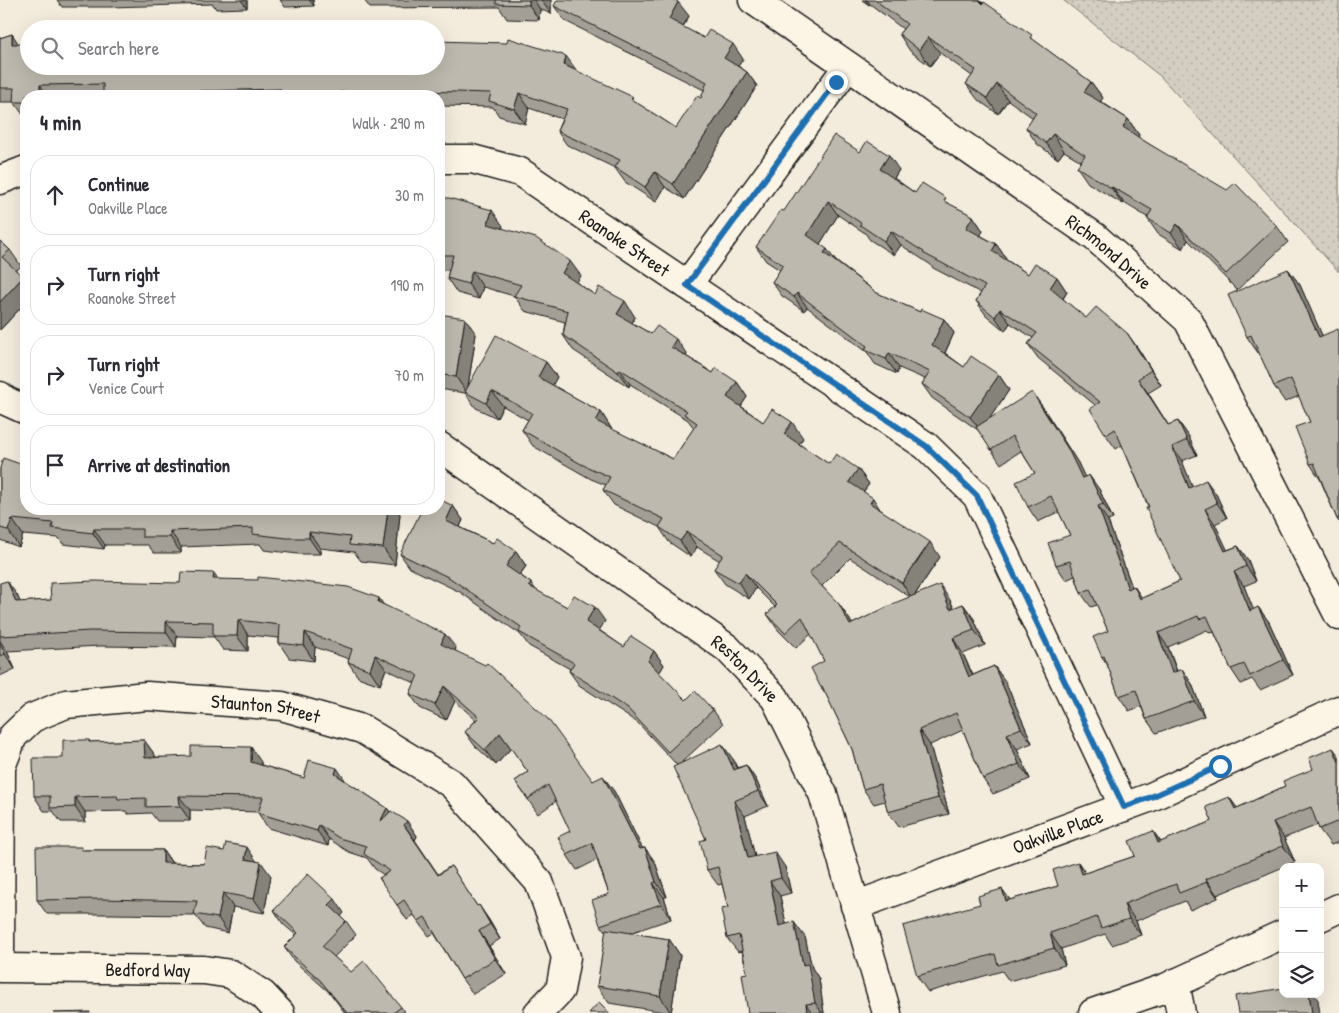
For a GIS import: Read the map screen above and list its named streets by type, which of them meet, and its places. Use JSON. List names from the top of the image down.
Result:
{
  "streets": {
    "street": [
      "Roanoke Street",
      "Richmond Drive",
      "Reston Drive",
      "Staunton Street",
      "Oakville Place",
      "Bedford Way"
    ]
  },
  "crossings": [
    ["Roanoke Street", "Oakville Place"],
    ["Reston Drive", "Oakville Place"]
  ],
  "page": {
    "search": "Search here",
    "heading": ["4 min", "Walk · 290 m"],
    "list": [
      ["Continue", "Oakville Place", "30 m"],
      ["Turn right", "Roanoke Street", "190 m"],
      ["Turn right", "Venice Court", "70 m"],
      "Arrive at destination"
    ],
    "map_buttons": ["+", "−"]
  }
}
